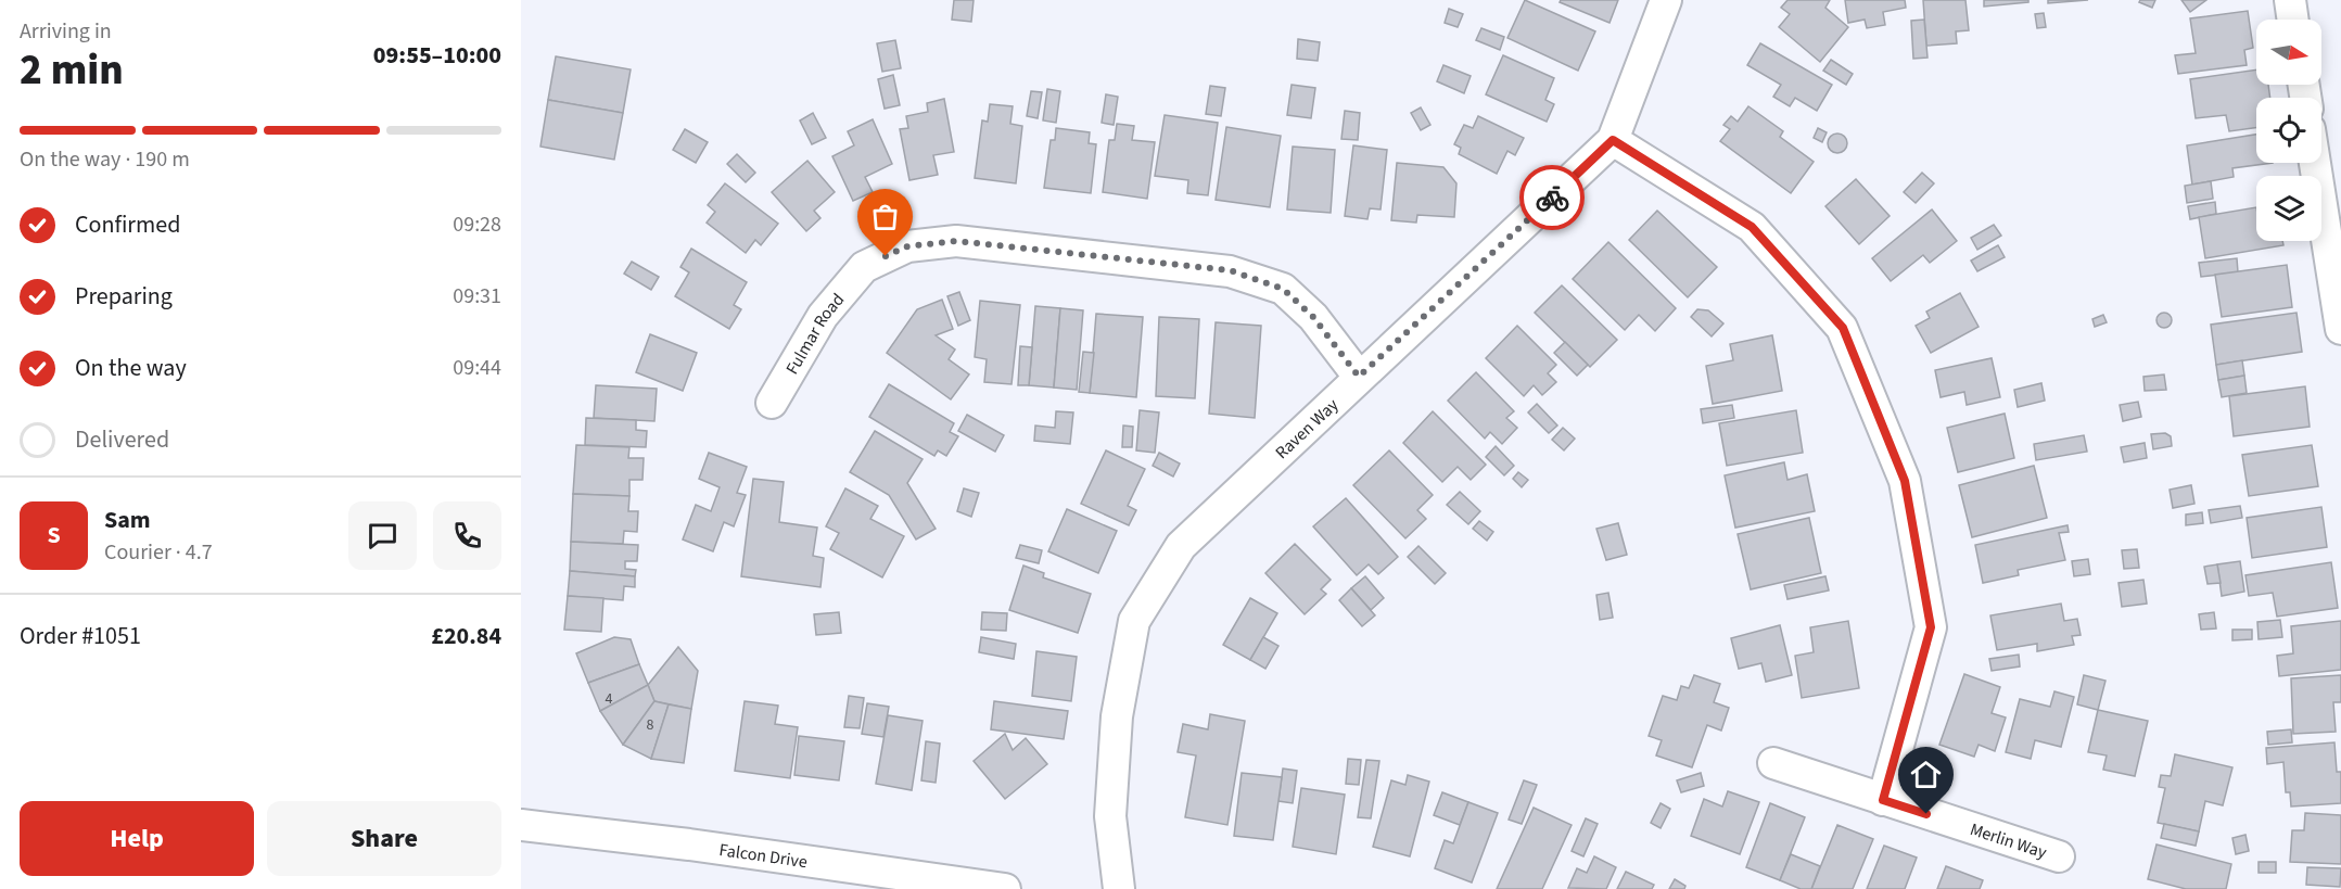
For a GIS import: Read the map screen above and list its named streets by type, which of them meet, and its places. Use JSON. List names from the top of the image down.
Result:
{
  "streets": {
    "street": [
      "Fulmar Road",
      "Raven Way",
      "Merlin Way",
      "Falcon Drive"
    ]
  },
  "crossings": [
    ["Fulmar Road", "Raven Way"]
  ],
  "house_numbers": ["4", "8"],
  "north": "right",
  "page": {
    "heading": ["2 min", "Arriving in", "09:55–10:00"],
    "panel": [
      "Sam",
      "Courier · 4.7",
      "Order #1051",
      "£20.84"
    ],
    "bar": "On the way · 190 m",
    "list": [
      ["Confirmed", "09:28"],
      ["Preparing", "09:31"],
      ["On the way", "09:44"],
      "Delivered"
    ],
    "round": "S",
    "buttons": ["Help", "Share"]
  }
}
